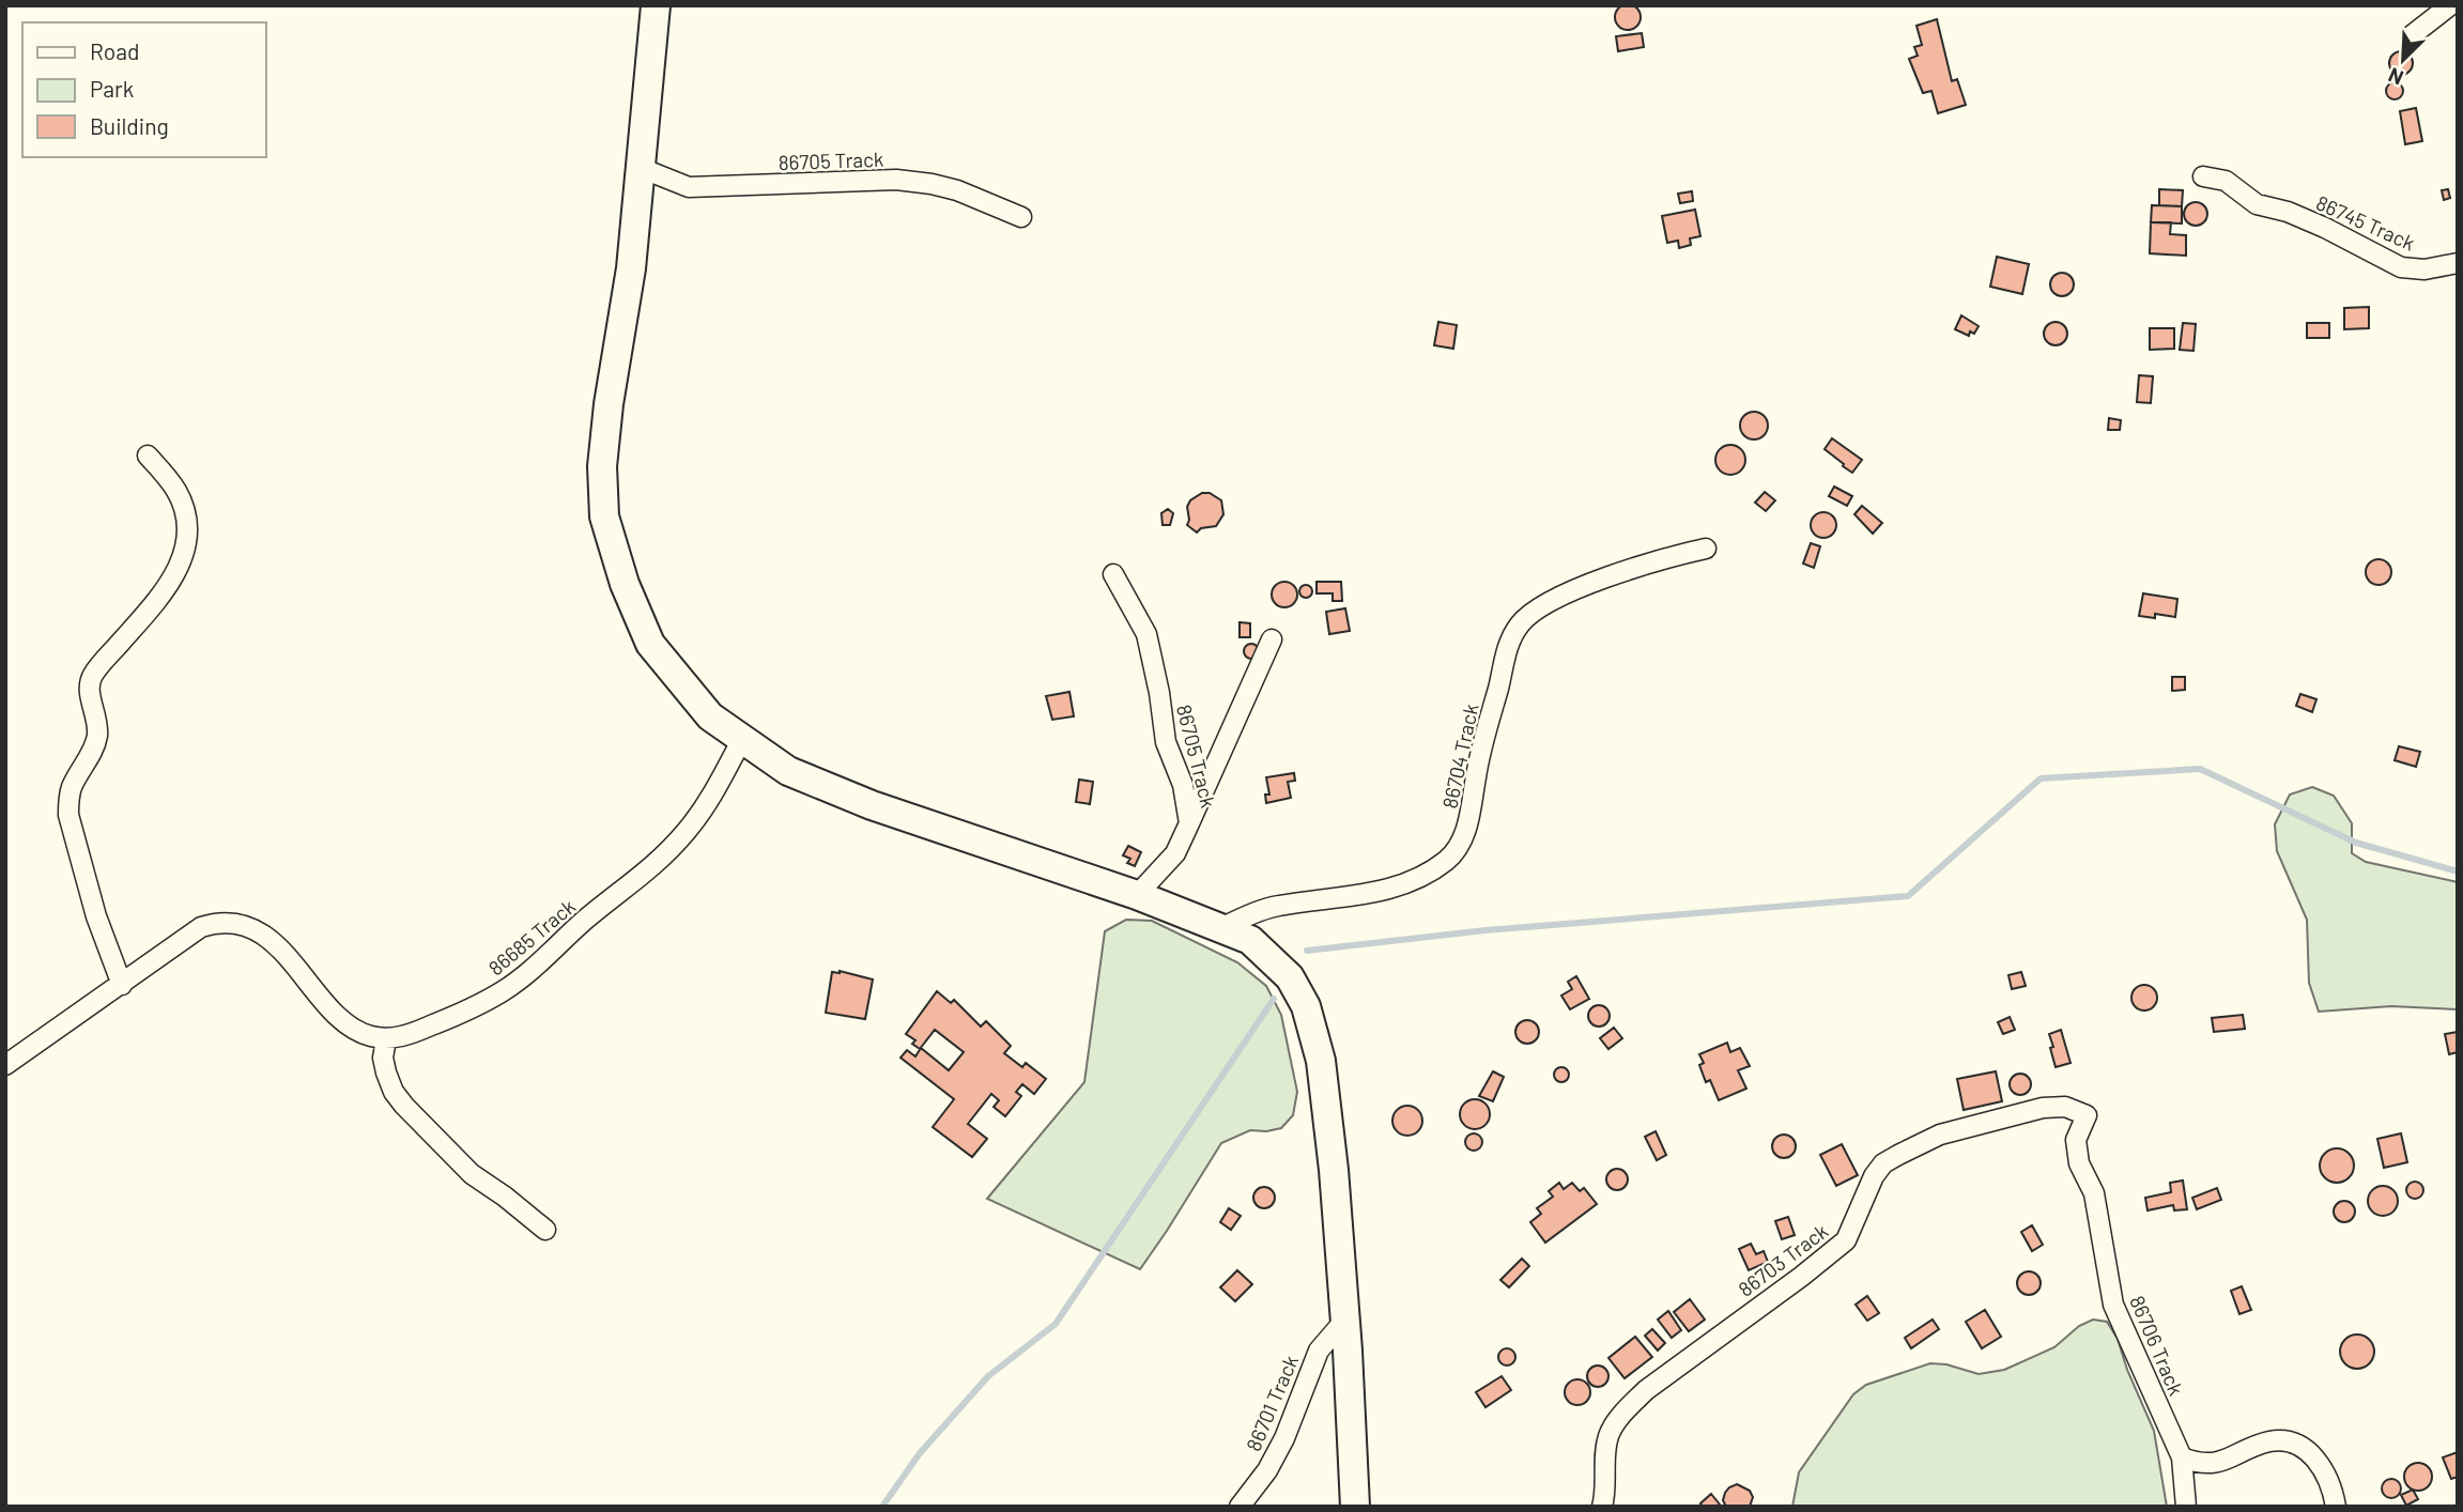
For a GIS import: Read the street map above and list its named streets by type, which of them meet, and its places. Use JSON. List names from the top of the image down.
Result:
{
  "streets": {
    "street": [
      "86705 Track",
      "86745 Track",
      "86704 Track",
      "86685 Track",
      "86703 Track",
      "86706 Track",
      "86701 Track"
    ]
  },
  "crossings": [
    ["86703 Track", "86706 Track"]
  ],
  "legend": ["Road", "Park", "Building"],
  "north": "bottom left"
}
